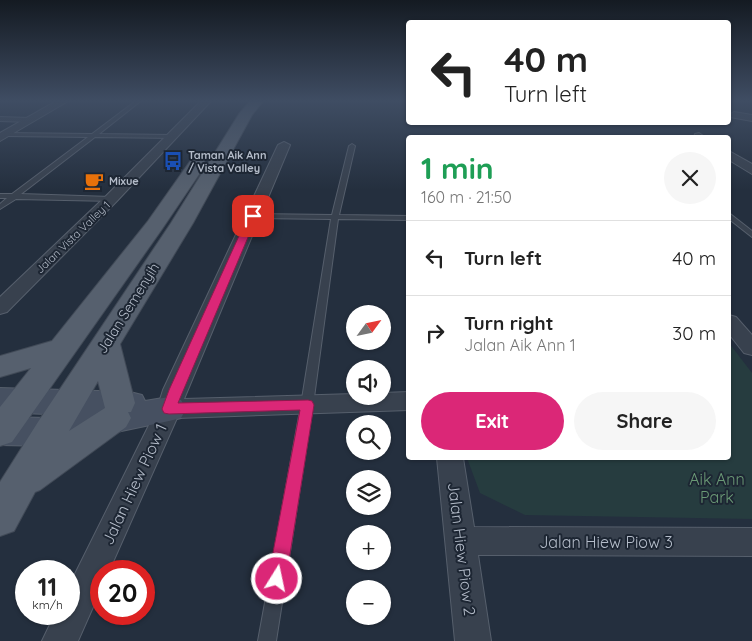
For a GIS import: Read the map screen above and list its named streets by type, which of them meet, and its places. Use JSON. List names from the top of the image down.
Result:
{
  "streets": {
    "main road": ["Jalan Semenyih"],
    "street": [
      "Jalan Vista Valley 1",
      "Jalan Hiew Piow 1",
      "Jalan Hiew Piow 3",
      "Jalan Hiew Piow 2"
    ]
  },
  "crossings": [
    ["Jalan Hiew Piow 3", "Jalan Hiew Piow 2"]
  ],
  "parks": ["Aik Ann Park"],
  "places": {
    "bus stop": ["Taman Aik Ann / Vista Valley"],
    "cafe": ["Mixue"]
  },
  "north": "top right",
  "page": {
    "turn": ["40 m", "Turn left"],
    "heading": ["1 min", "160 m · 21:50"],
    "list": [
      {
        "name": "Turn left",
        "value": "40 m"
      },
      {
        "name": "Turn right",
        "note": "Jalan Aik Ann 1",
        "value": "30 m"
      }
    ],
    "map_buttons": ["+", "−"],
    "buttons": ["Exit", "Share"],
    "speed": "11 km/h",
    "limit": "20"
  }
}
